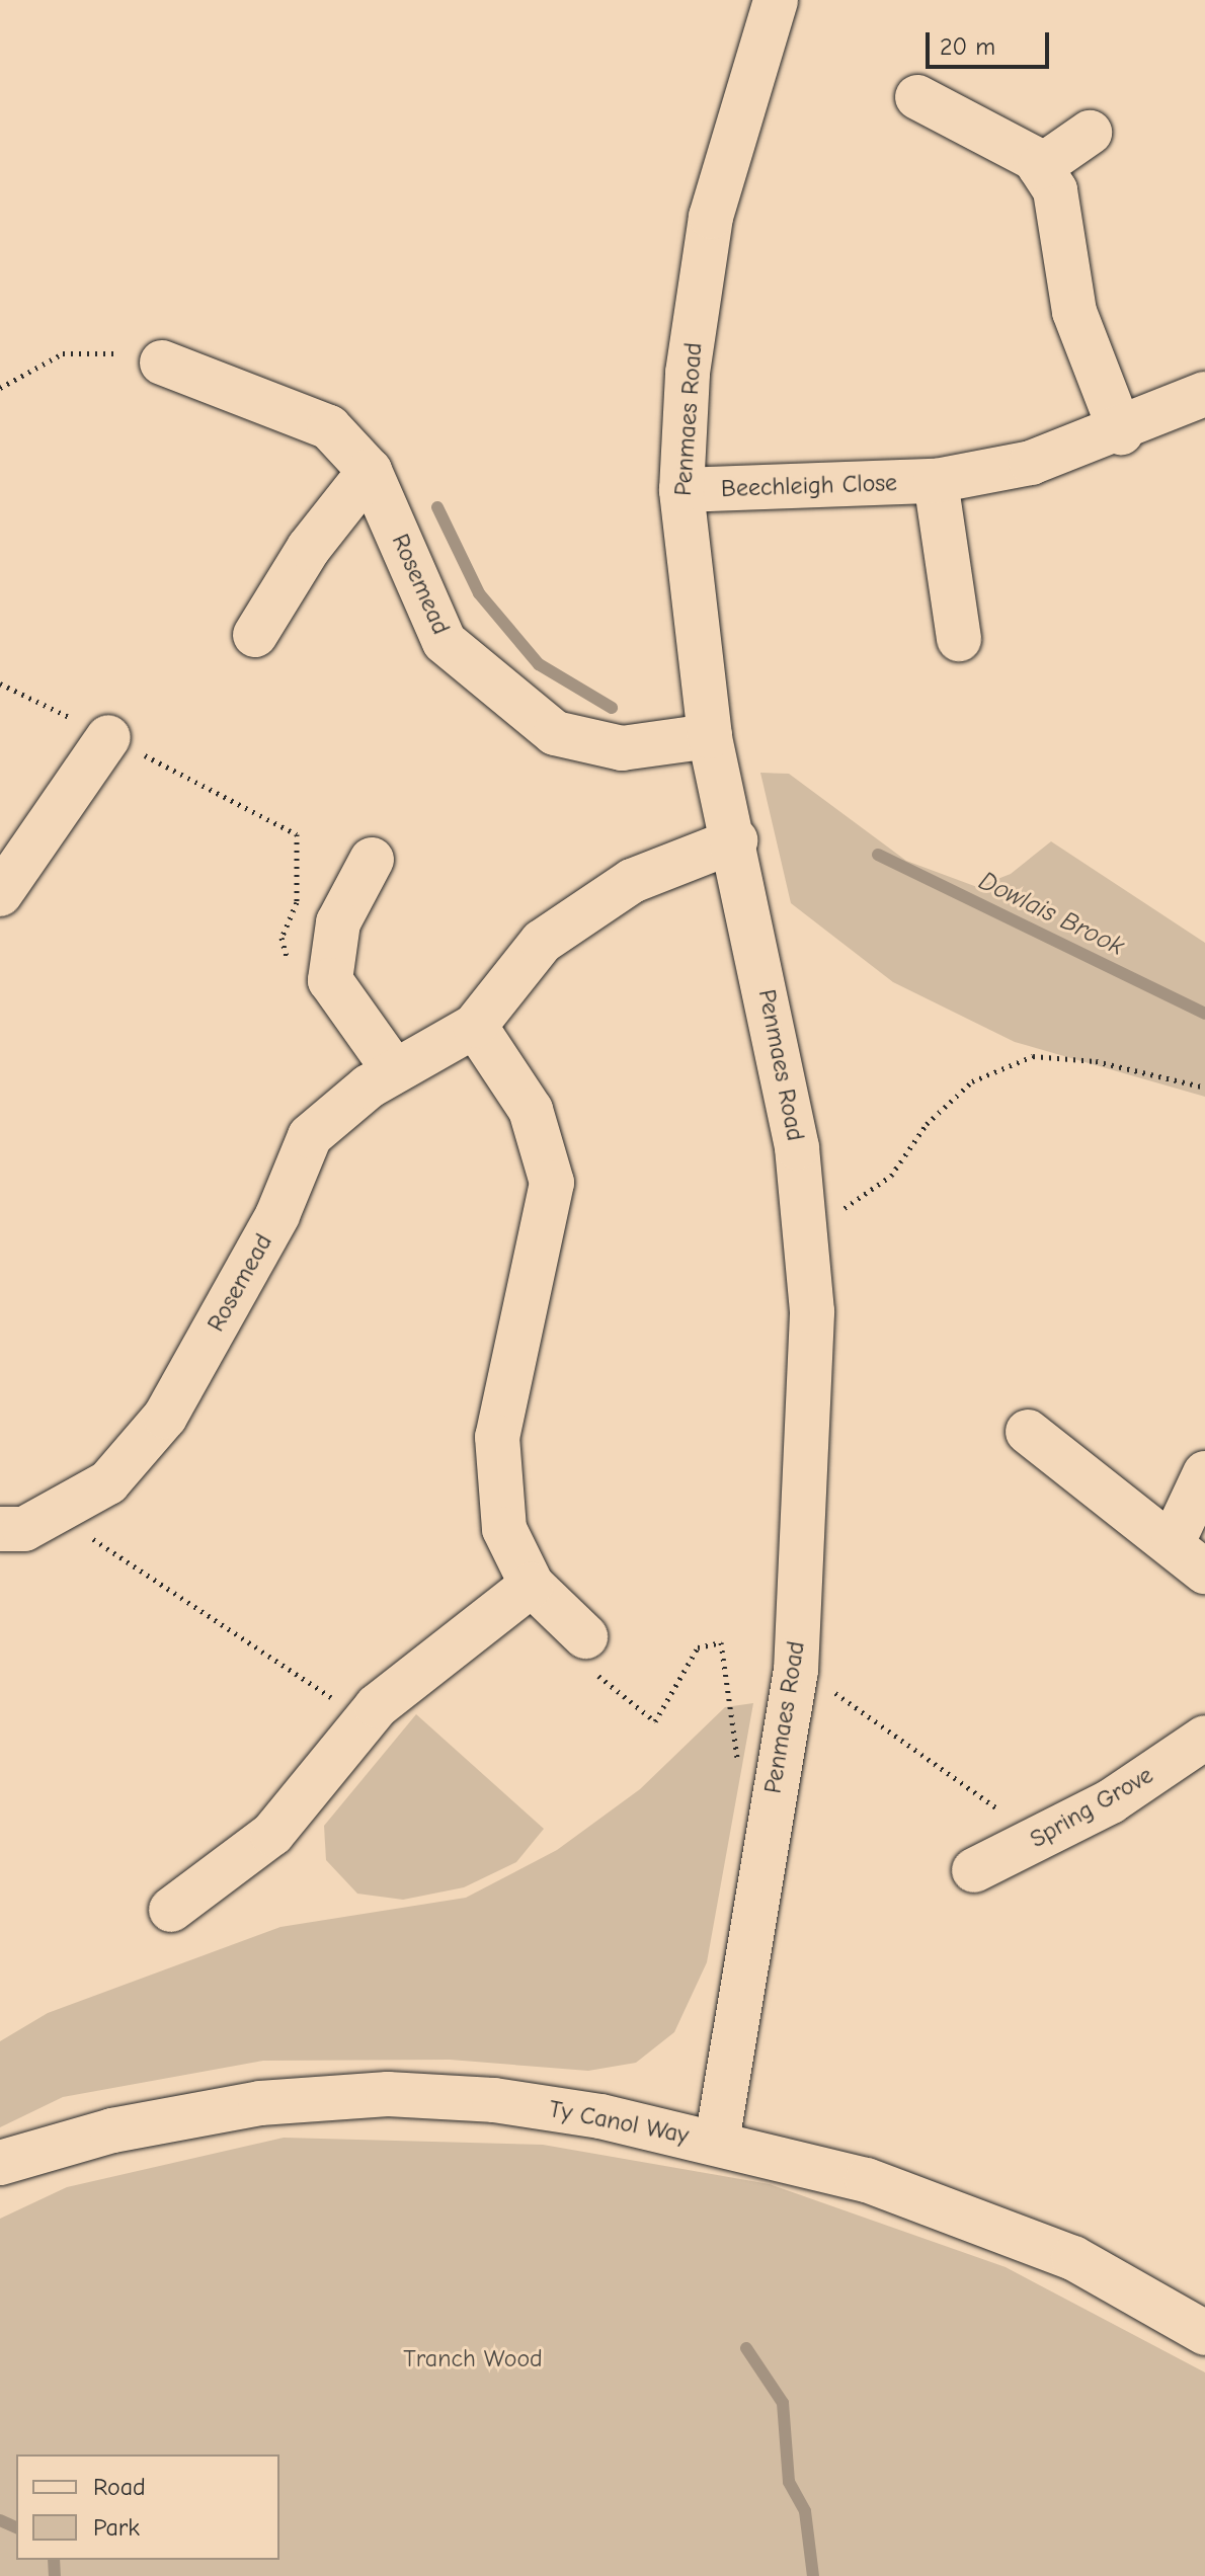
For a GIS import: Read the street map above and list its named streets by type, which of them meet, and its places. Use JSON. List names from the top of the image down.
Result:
{
  "streets": {
    "street": [
      "Penmaes Road",
      "Beechleigh Close",
      "Rosemead",
      "Spring Grove",
      "Ty Canol Way"
    ]
  },
  "crossings": [
    ["Penmaes Road", "Beechleigh Close"],
    ["Penmaes Road", "Rosemead"],
    ["Penmaes Road", "Ty Canol Way"]
  ],
  "water": ["Dowlais Brook"],
  "parks": ["Tranch Wood"],
  "legend": ["Road", "Park"],
  "scale_bar": "20 m"
}
